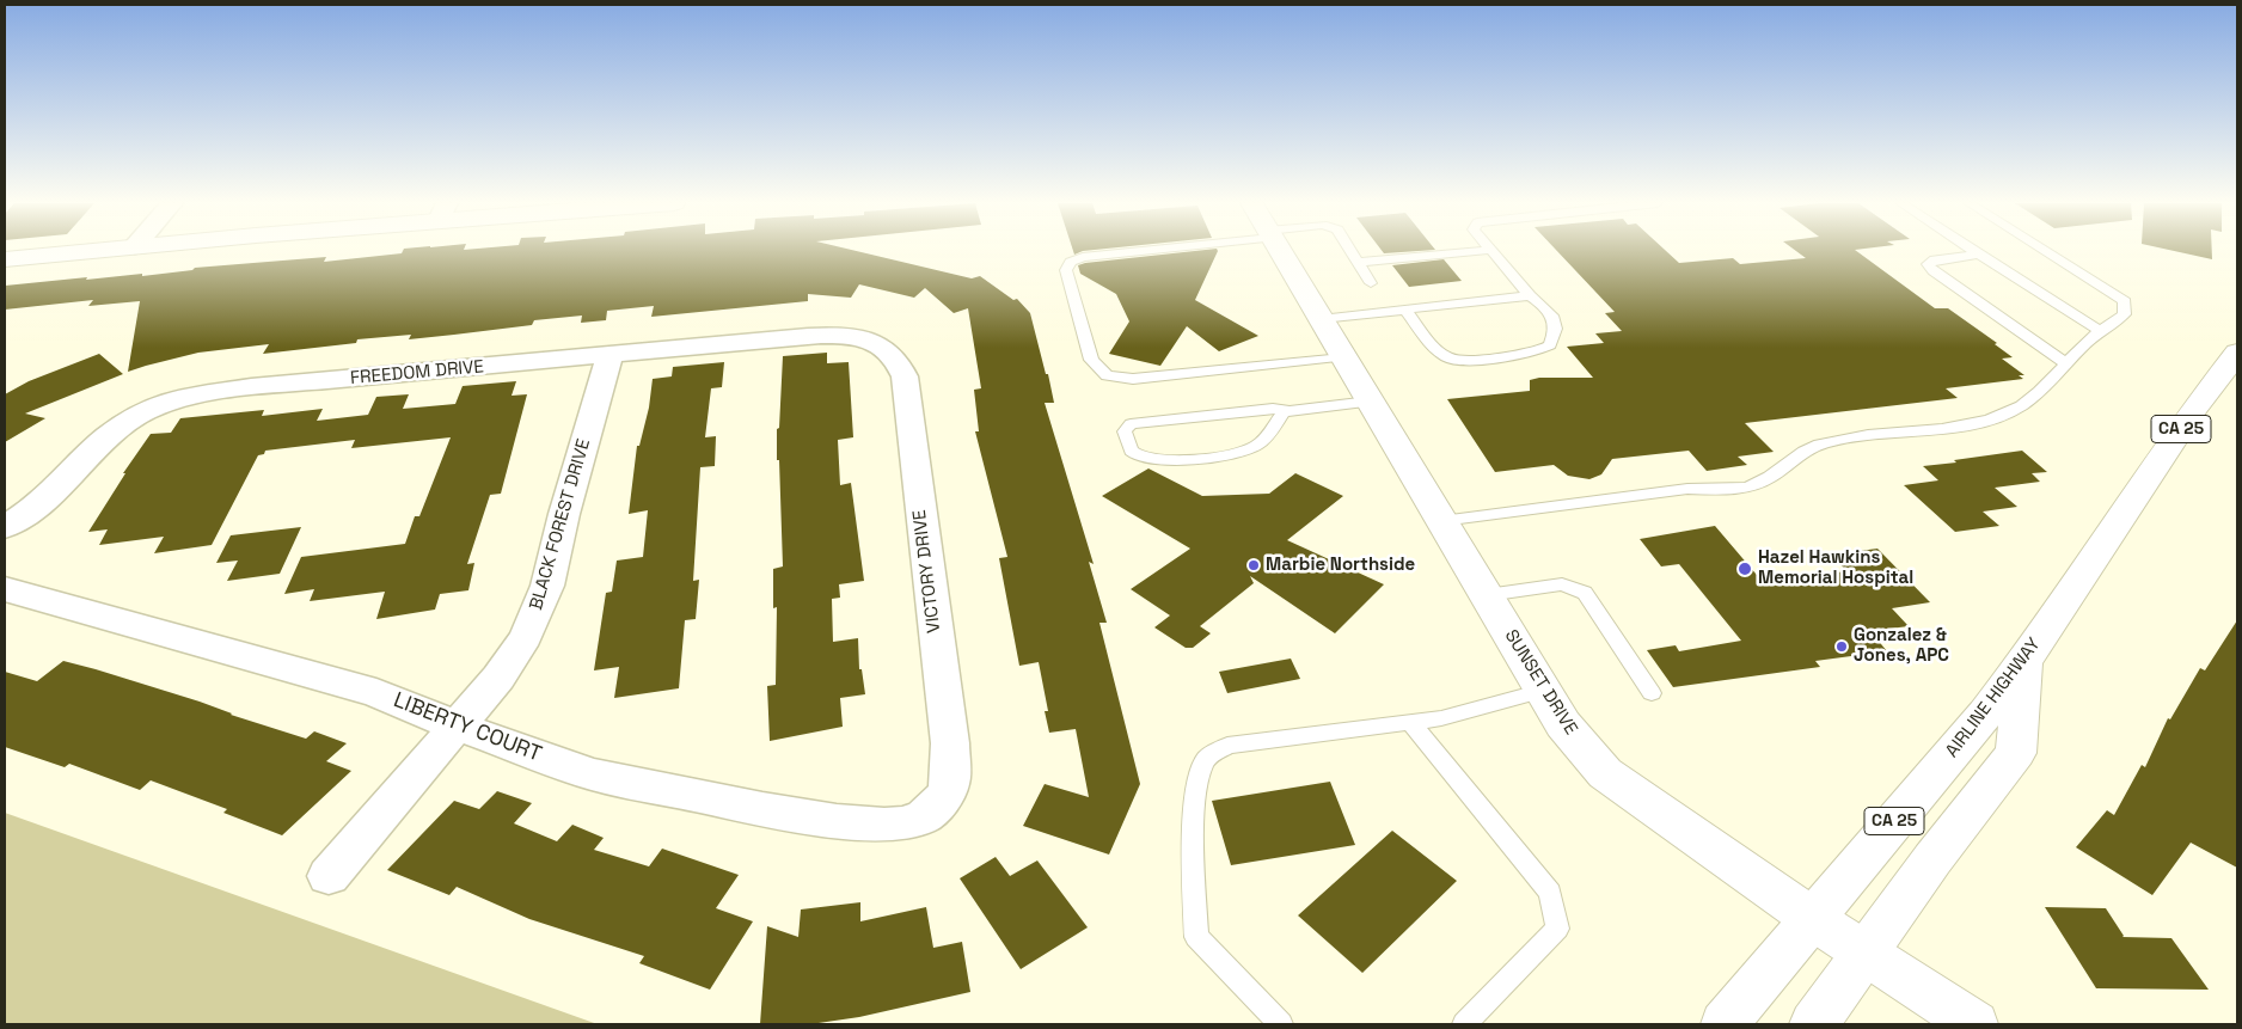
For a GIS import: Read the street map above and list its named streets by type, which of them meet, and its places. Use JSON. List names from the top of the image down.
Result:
{
  "streets": {
    "street": [
      "FREEDOM DRIVE",
      "CA 25",
      "BLACK FOREST DRIVE",
      "VICTORY DRIVE",
      "SUNSET DRIVE",
      "AIRLINE HIGHWAY",
      "LIBERTY COURT"
    ]
  },
  "crossings": [
    ["FREEDOM DRIVE", "BLACK FOREST DRIVE"],
    ["FREEDOM DRIVE", "VICTORY DRIVE"],
    ["BLACK FOREST DRIVE", "LIBERTY COURT"],
    ["VICTORY DRIVE", "LIBERTY COURT"],
    ["SUNSET DRIVE", "AIRLINE HIGHWAY"]
  ],
  "places": ["Marbie Northside", "Hazel Hawkins Memorial Hospital", "Gonzalez & Jones, APC"]
}
